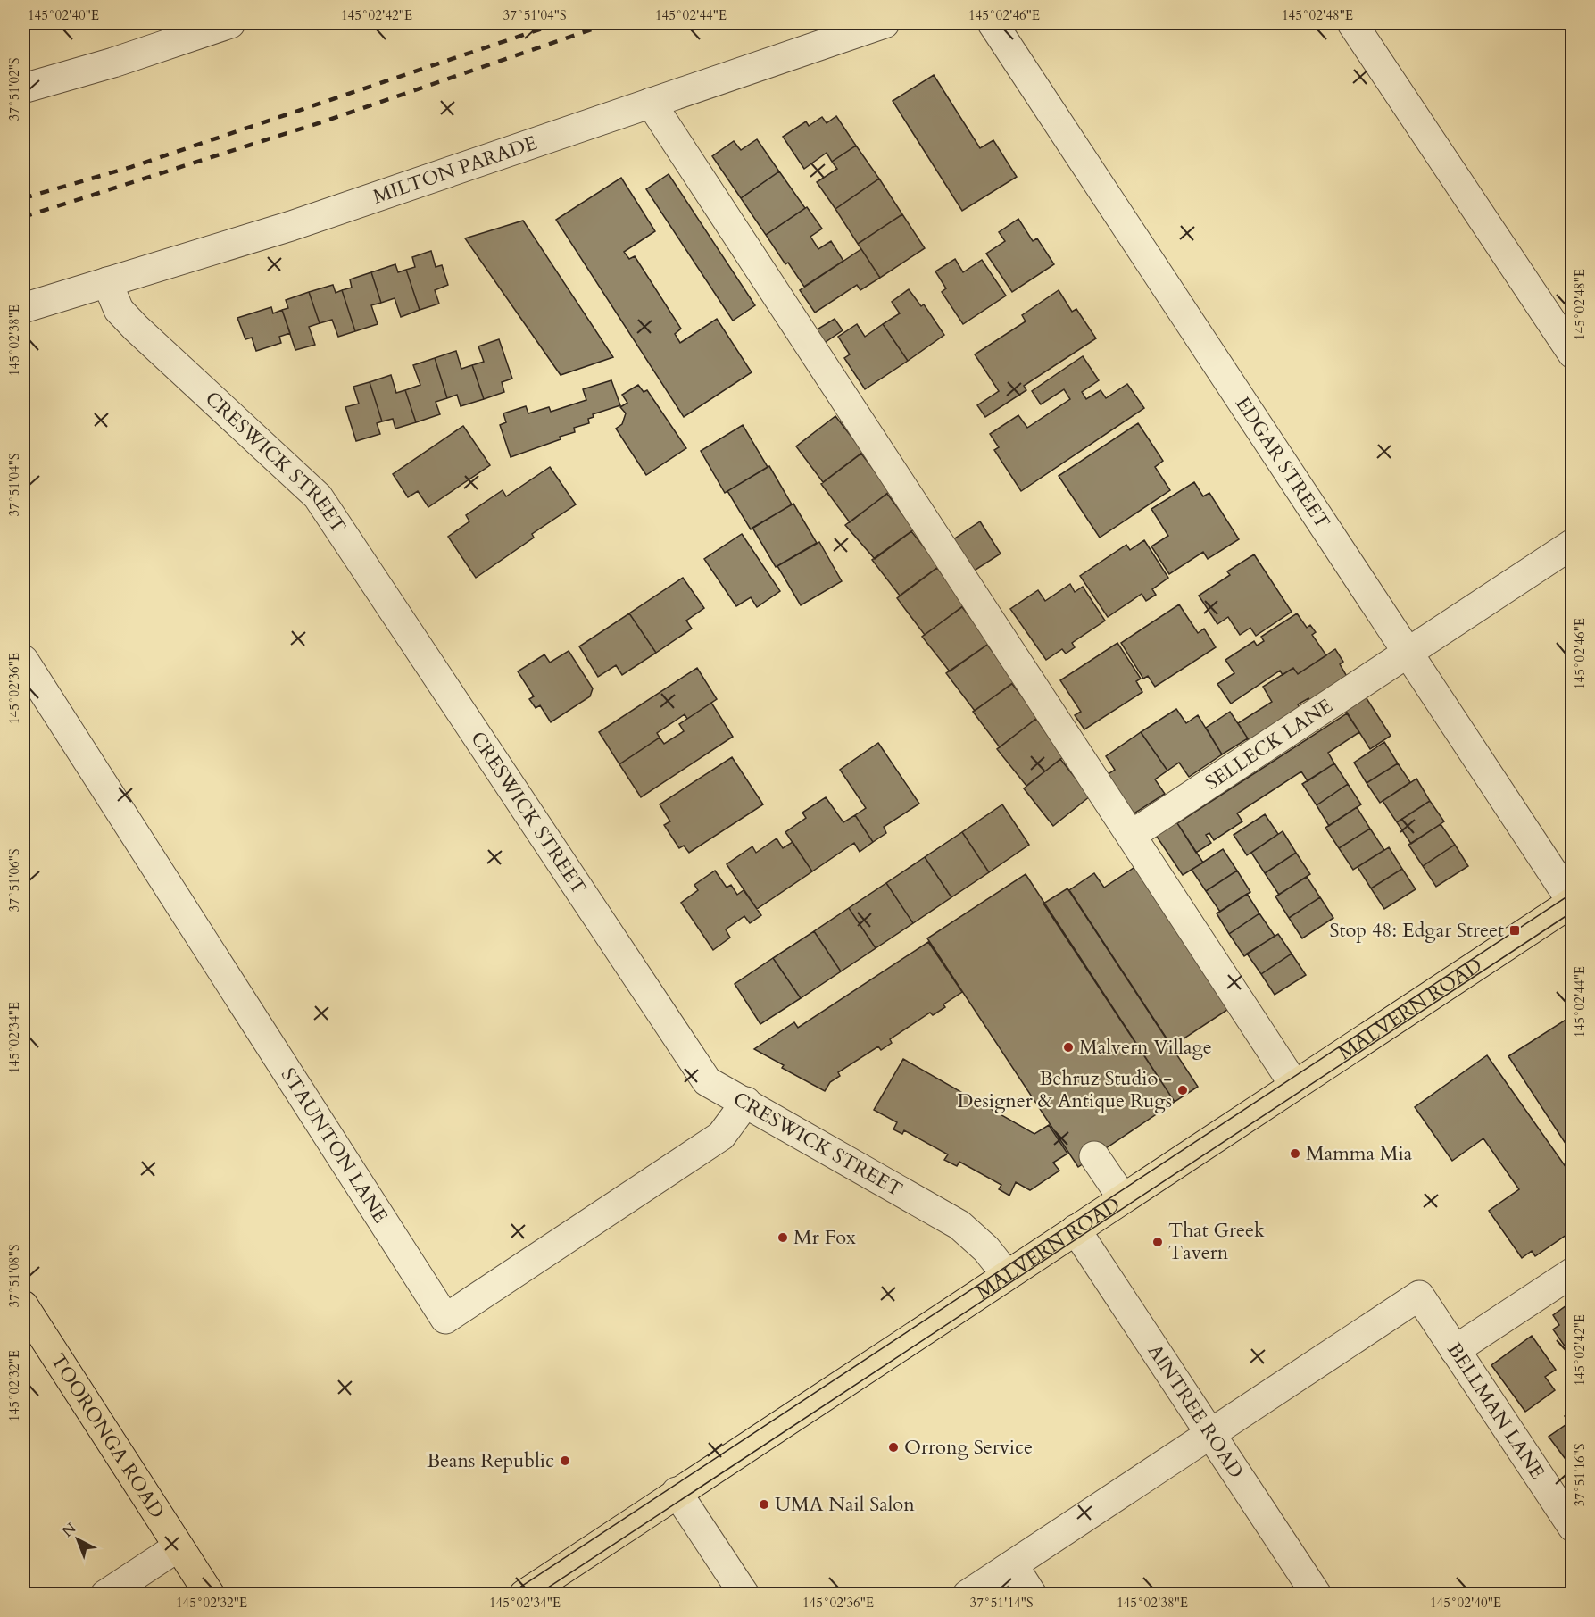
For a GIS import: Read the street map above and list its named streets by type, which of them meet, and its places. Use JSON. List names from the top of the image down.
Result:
{
  "streets": {
    "main road": ["MALVERN ROAD", "TOORONGA ROAD"],
    "street": [
      "MILTON PARADE",
      "EDGAR STREET",
      "CRESWICK STREET",
      "SELLECK LANE",
      "STAUNTON LANE",
      "AINTREE ROAD",
      "BELLMAN LANE"
    ]
  },
  "crossings": [
    ["MILTON PARADE", "CRESWICK STREET"],
    ["EDGAR STREET", "SELLECK LANE"],
    ["EDGAR STREET", "MALVERN ROAD"],
    ["CRESWICK STREET", "MALVERN ROAD"],
    ["CRESWICK STREET", "STAUNTON LANE"],
    ["MALVERN ROAD", "AINTREE ROAD"],
    ["AINTREE ROAD", "BELLMAN LANE"]
  ],
  "places": {
    "transit": ["Stop 48: Edgar Street"],
    "other": [
      "Malvern Village",
      "Behruz Studio - Designer & Antique Rugs",
      "Mamma Mia",
      "Mr Fox",
      "That Greek Tavern",
      "Orrong Service",
      "Beans Republic",
      "UMA Nail Salon"
    ]
  },
  "north": "top left",
  "coordinates": [
    "145°02'40\"E",
    "145°02'42\"E",
    "37°51'04\"S",
    "145°02'44\"E",
    "145°02'46\"E",
    "145°02'48\"E",
    "37°51'02\"S",
    "145°02'38\"E",
    "145°02'36\"E",
    "37°51'06\"S",
    "145°02'34\"E",
    "37°51'08\"S",
    "145°02'32\"E",
    "37°51'16\"S",
    "37°51'14\"S"
  ]
}
